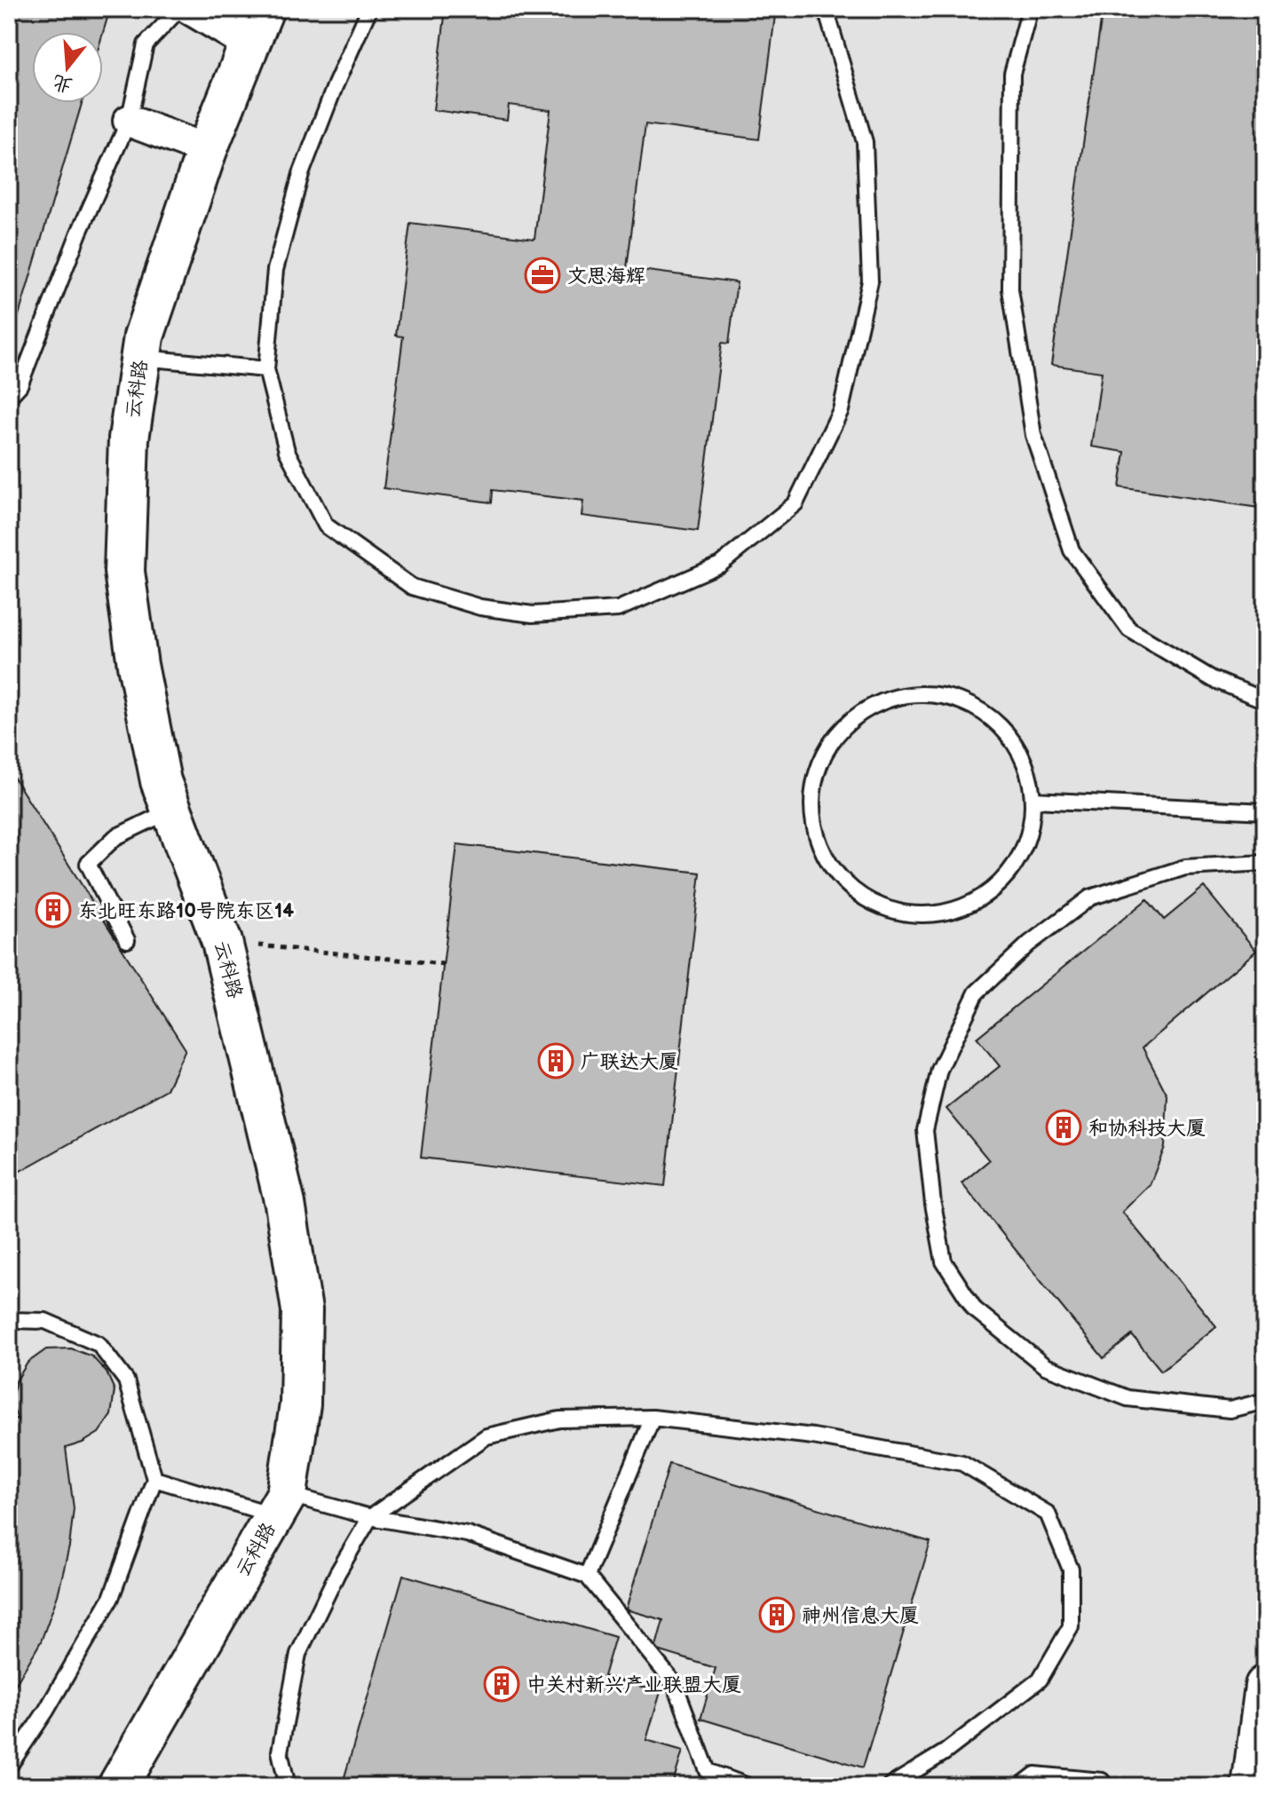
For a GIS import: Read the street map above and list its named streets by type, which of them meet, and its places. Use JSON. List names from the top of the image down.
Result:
{
  "streets": {
    "street": ["云科路"]
  },
  "places": {
    "office": ["文思海辉"],
    "building": [
      "东北旺东路10号院东区14",
      "广联达大厦",
      "和协科技大厦",
      "神州信息大厦",
      "中关村新兴产业联盟大厦"
    ]
  },
  "north": "bottom"
}
